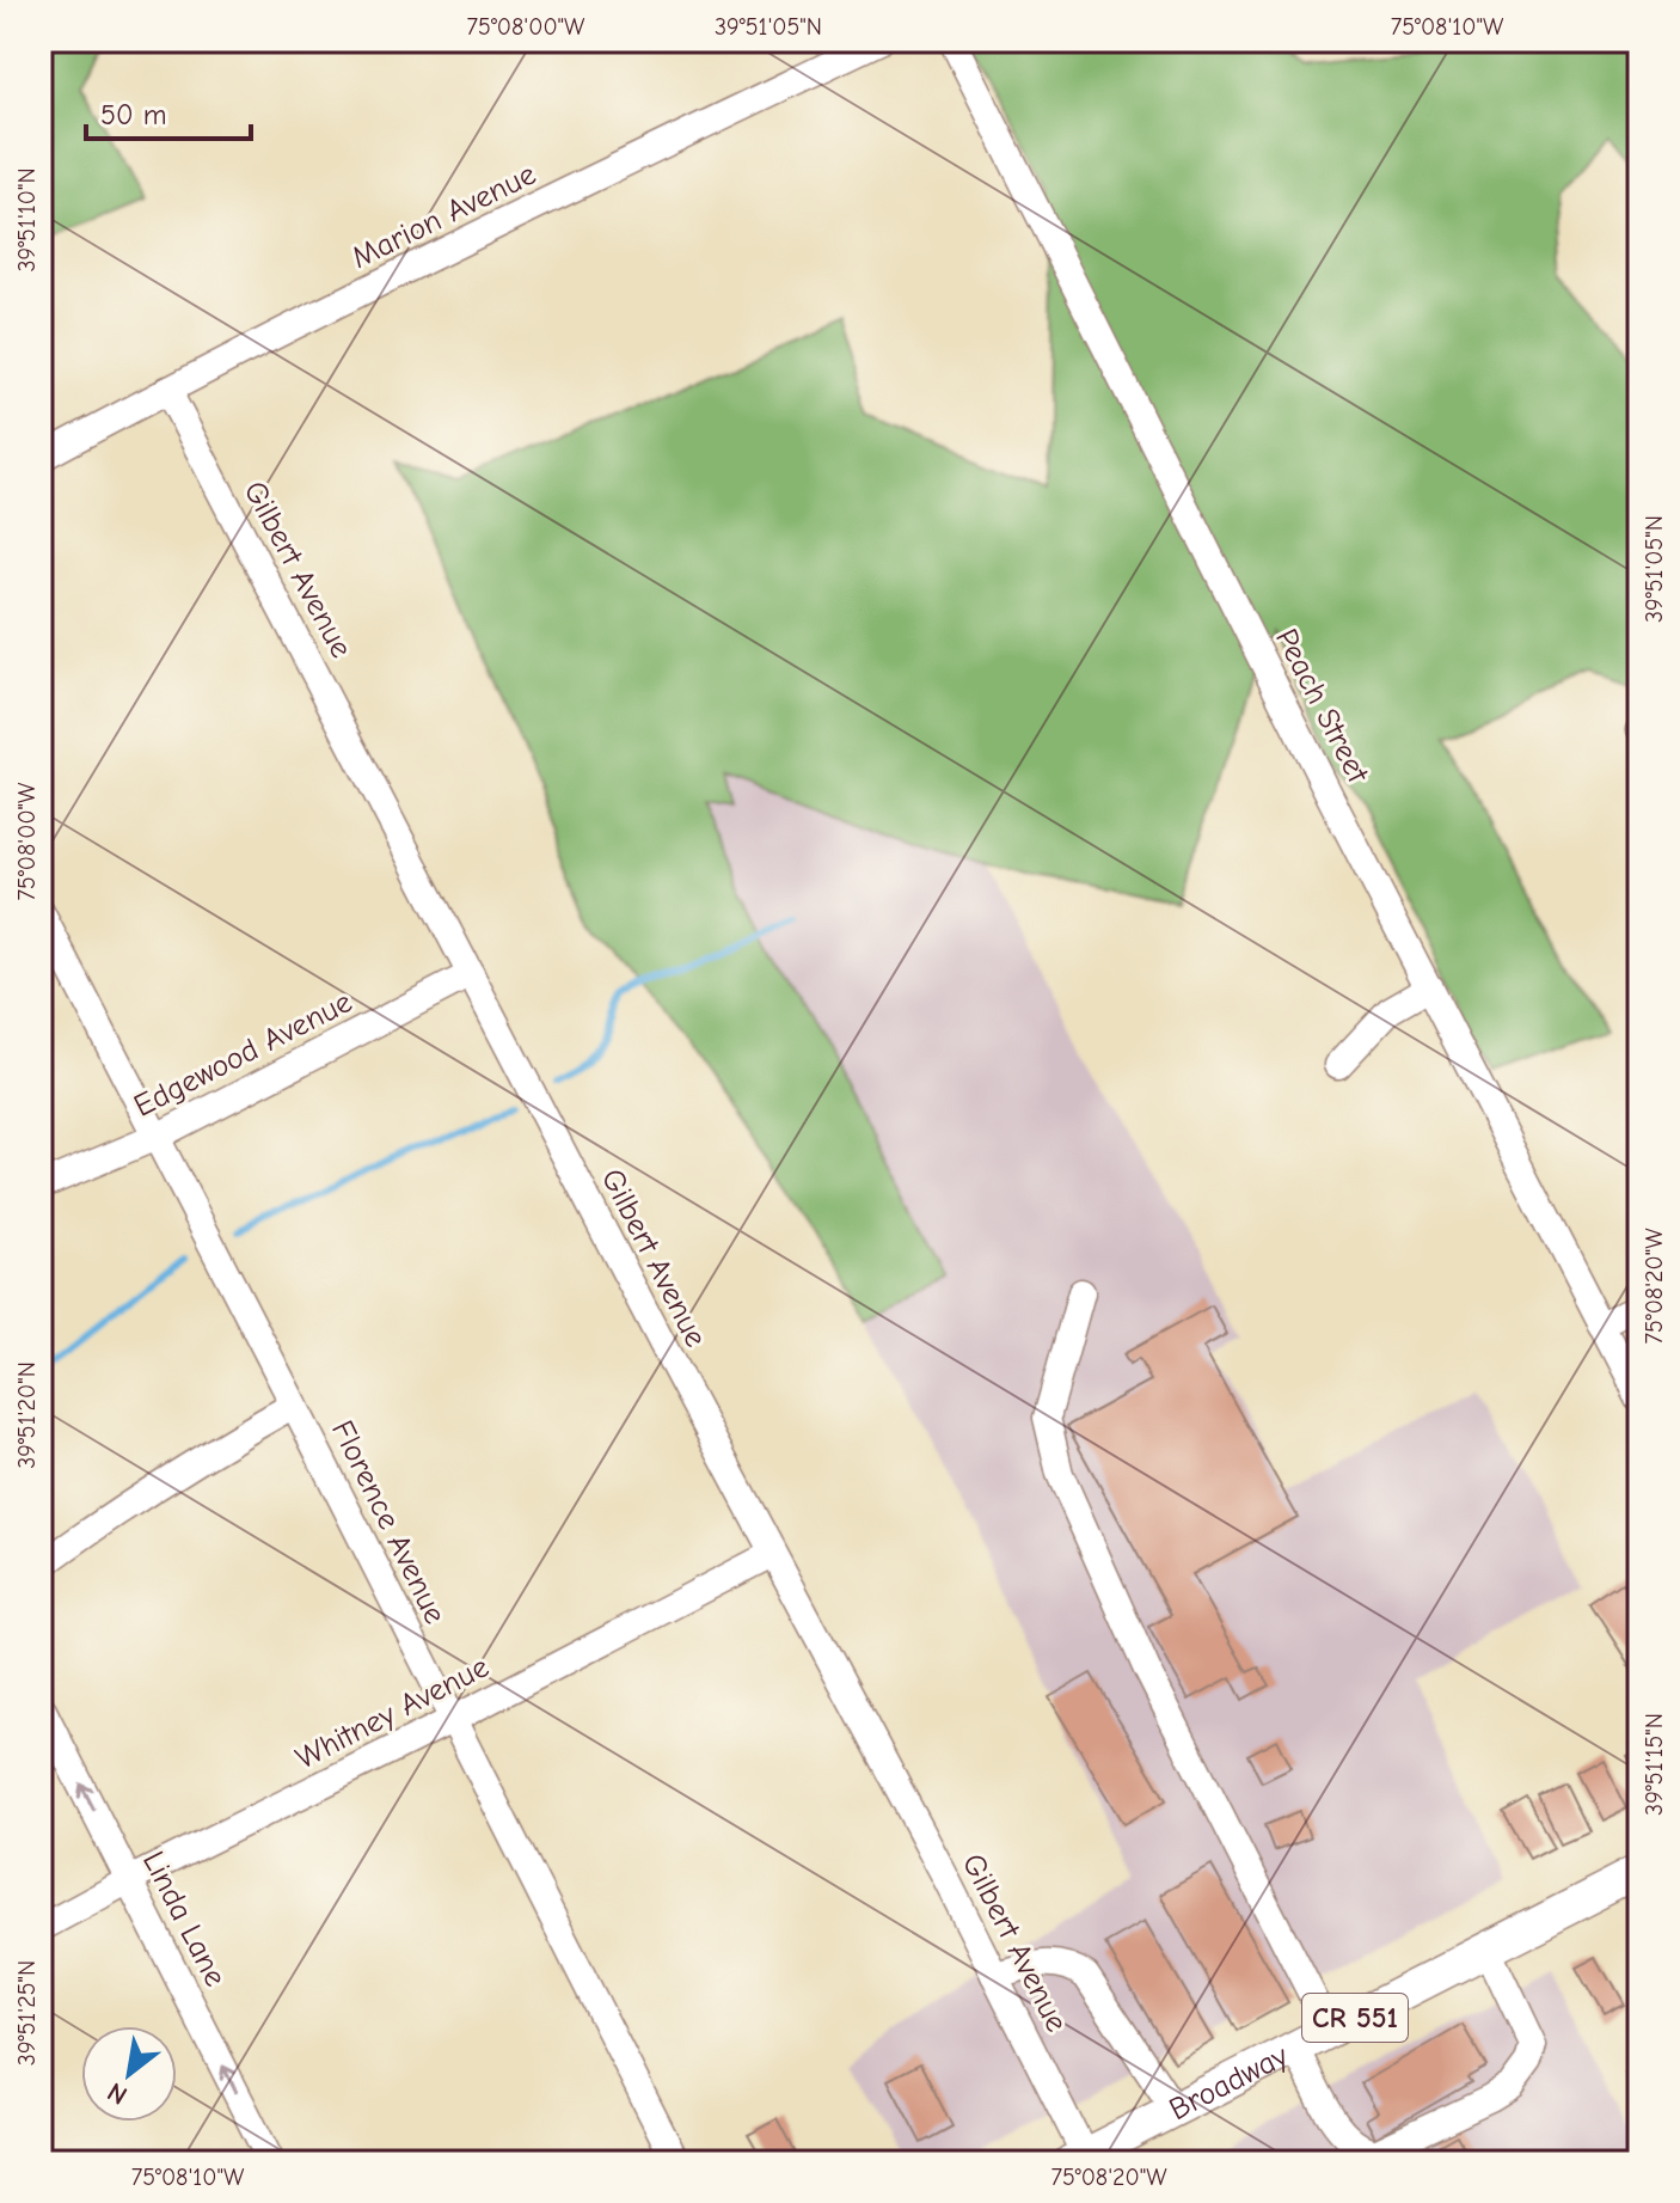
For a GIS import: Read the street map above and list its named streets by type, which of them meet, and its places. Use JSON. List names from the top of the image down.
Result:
{
  "streets": {
    "main road": ["CR 551", "Broadway"],
    "street": [
      "Marion Avenue",
      "Gilbert Avenue",
      "Peach Street",
      "Edgewood Avenue",
      "Florence Avenue",
      "Whitney Avenue",
      "Linda Lane"
    ]
  },
  "crossings": [
    ["Marion Avenue", "Gilbert Avenue"],
    ["Gilbert Avenue", "Edgewood Avenue"],
    ["Gilbert Avenue", "Whitney Avenue"],
    ["Gilbert Avenue", "Broadway"],
    ["Edgewood Avenue", "Florence Avenue"],
    ["Florence Avenue", "Whitney Avenue"],
    ["Whitney Avenue", "Linda Lane"]
  ],
  "one_way": ["Linda Lane"],
  "scale_bar": "50 m",
  "north": "bottom left",
  "coordinates": [
    "75°08'00\"W",
    "39°51'05\"N",
    "75°08'10\"W",
    "39°51'10\"N",
    "75°08'20\"W",
    "39°51'20\"N",
    "39°51'15\"N",
    "39°51'25\"N"
  ]
}
